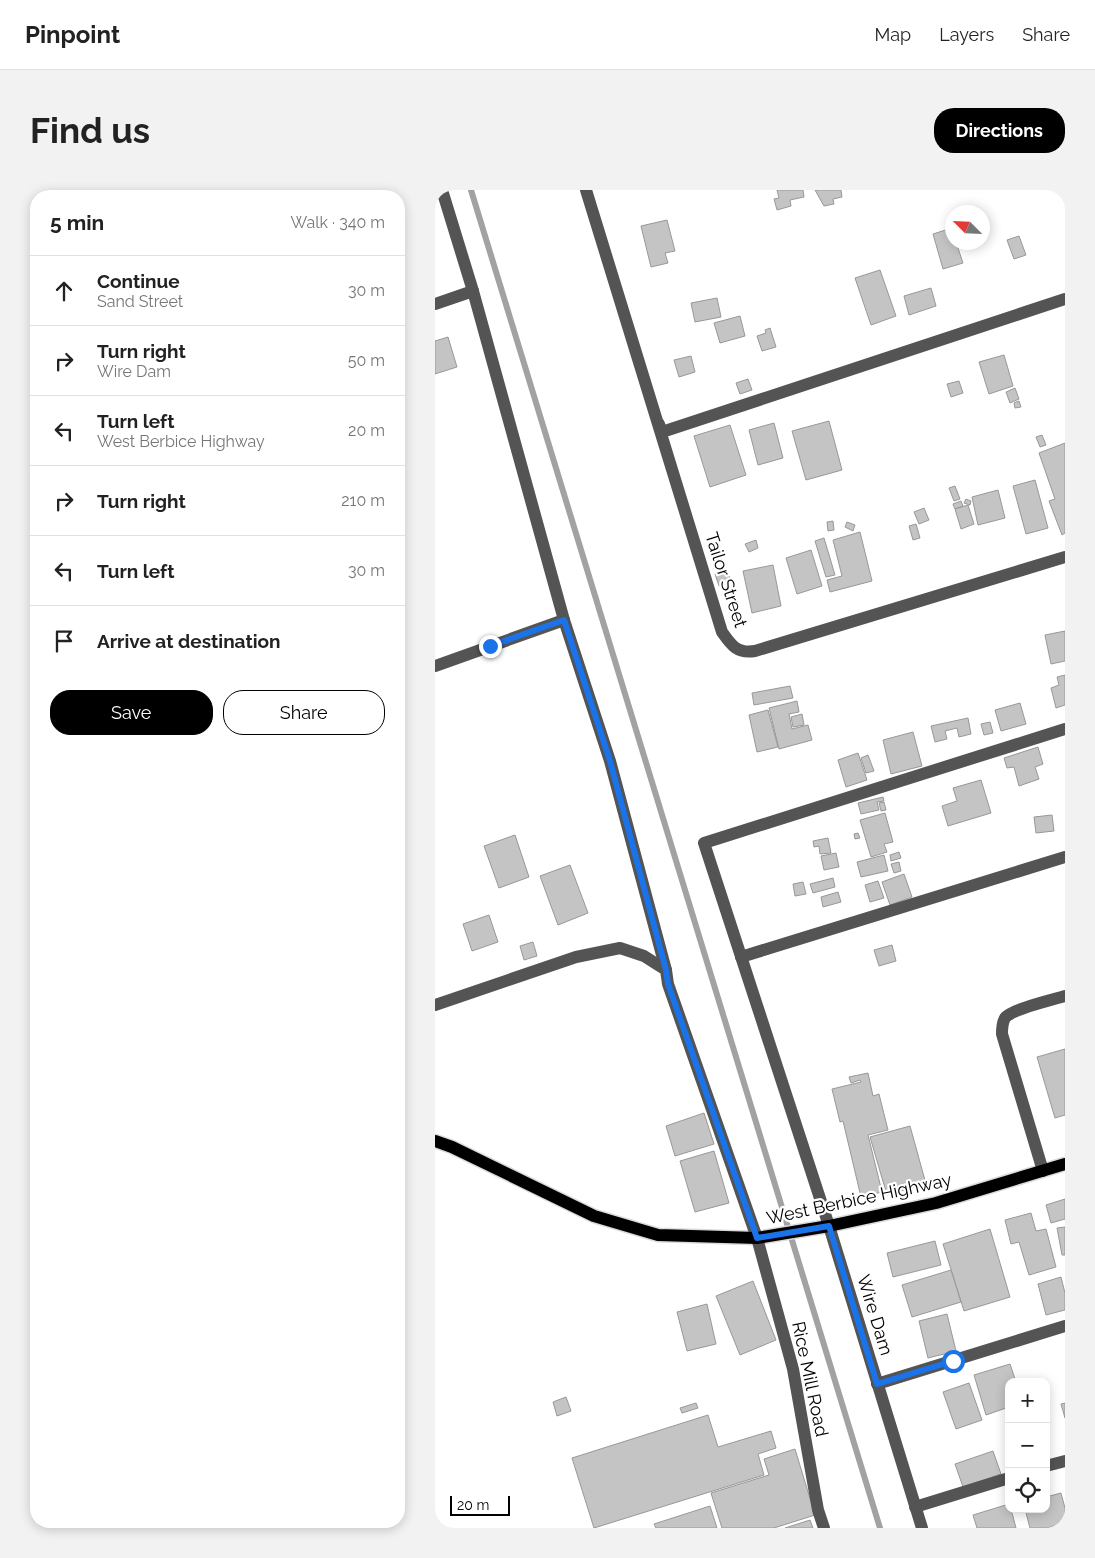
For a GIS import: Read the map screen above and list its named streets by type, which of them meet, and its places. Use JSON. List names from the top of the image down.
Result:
{
  "streets": {
    "main road": ["West Berbice Highway"],
    "street": ["Tailor Street", "Wire Dam", "Rice Mill Road"]
  },
  "crossings": [
    ["West Berbice Highway", "Wire Dam"],
    ["West Berbice Highway", "Rice Mill Road"]
  ],
  "scale_bar": "20 m",
  "north": "top left",
  "page": {
    "header": "Pinpoint",
    "nav": ["Map", "Layers", "Share"],
    "buttons": [
      "Directions",
      ["Save", "Share"]
    ],
    "title": "Find us",
    "heading": ["5 min", "Walk · 340 m"],
    "list": [
      ["Continue", "Sand Street", "30 m"],
      ["Turn right", "Wire Dam", "50 m"],
      ["Turn left", "West Berbice Highway", "20 m"],
      ["Turn right", "210 m"],
      ["Turn left", "30 m"],
      "Arrive at destination"
    ],
    "map_buttons": ["+", "−"],
    "scale": "20 m"
  }
}
